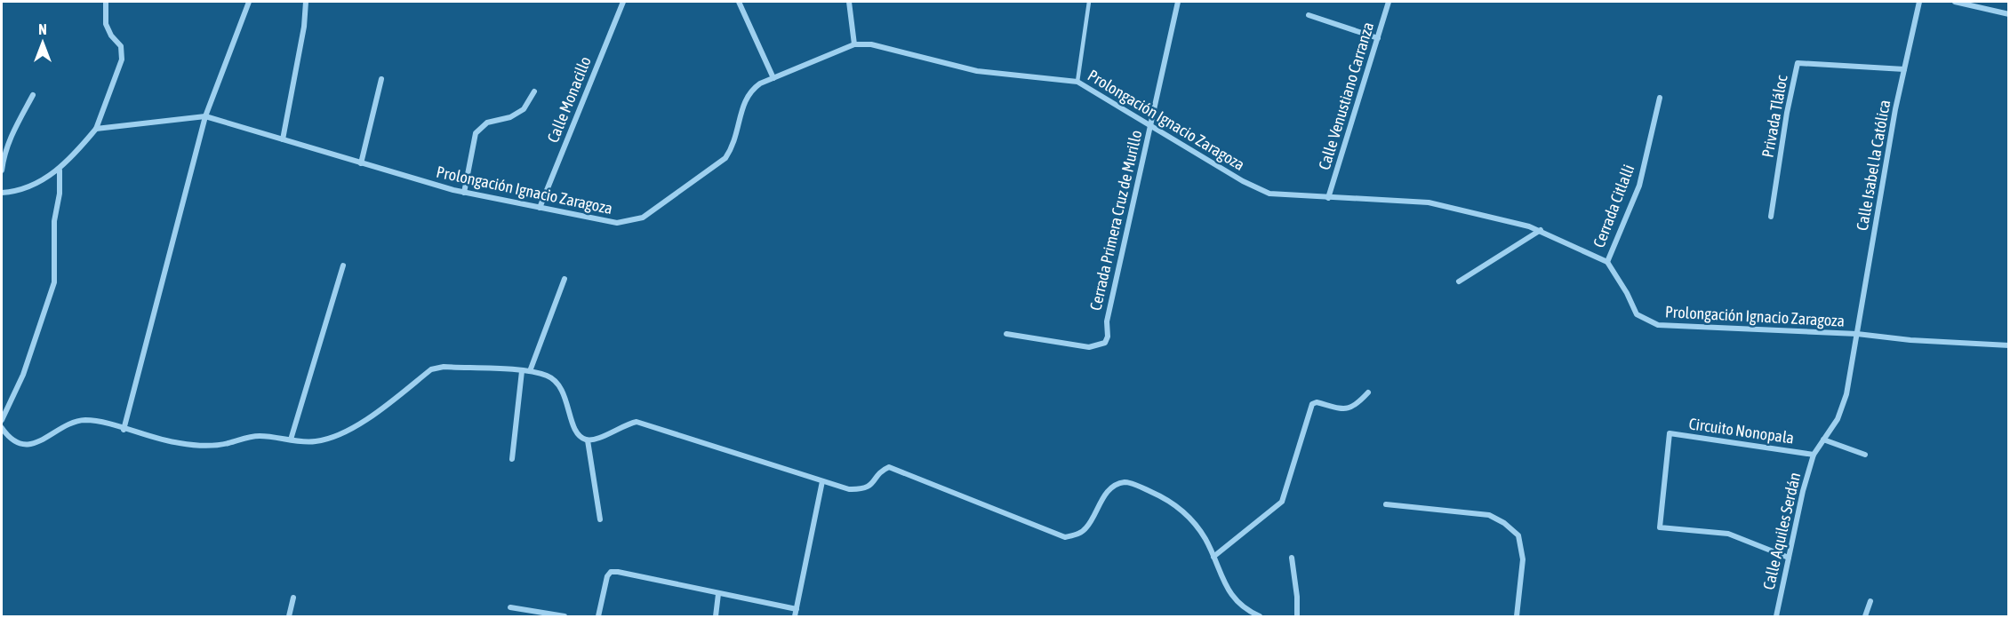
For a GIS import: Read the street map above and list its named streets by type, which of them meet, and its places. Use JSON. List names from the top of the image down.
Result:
{
  "streets": {
    "street": [
      "Calle Venustiano Carranza",
      "Calle Monacillo",
      "Privada Tláloc",
      "Prolongación Ignacio Zaragoza",
      "Calle Isabel la Católica",
      "Cerrada Citlalli",
      "Cerrada Primera Cruz de Murillo",
      "Circuito Nonopala",
      "Calle Aquiles Serdán"
    ]
  },
  "crossings": [
    ["Calle Venustiano Carranza", "Prolongación Ignacio Zaragoza"],
    ["Calle Monacillo", "Prolongación Ignacio Zaragoza"],
    ["Privada Tláloc", "Calle Isabel la Católica"],
    ["Prolongación Ignacio Zaragoza", "Calle Isabel la Católica"],
    ["Prolongación Ignacio Zaragoza", "Cerrada Citlalli"],
    ["Prolongación Ignacio Zaragoza", "Cerrada Primera Cruz de Murillo"],
    ["Prolongación Ignacio Zaragoza", "Calle Aquiles Serdán"],
    ["Calle Isabel la Católica", "Calle Aquiles Serdán"],
    ["Circuito Nonopala", "Calle Aquiles Serdán"]
  ],
  "north": "top"
}
